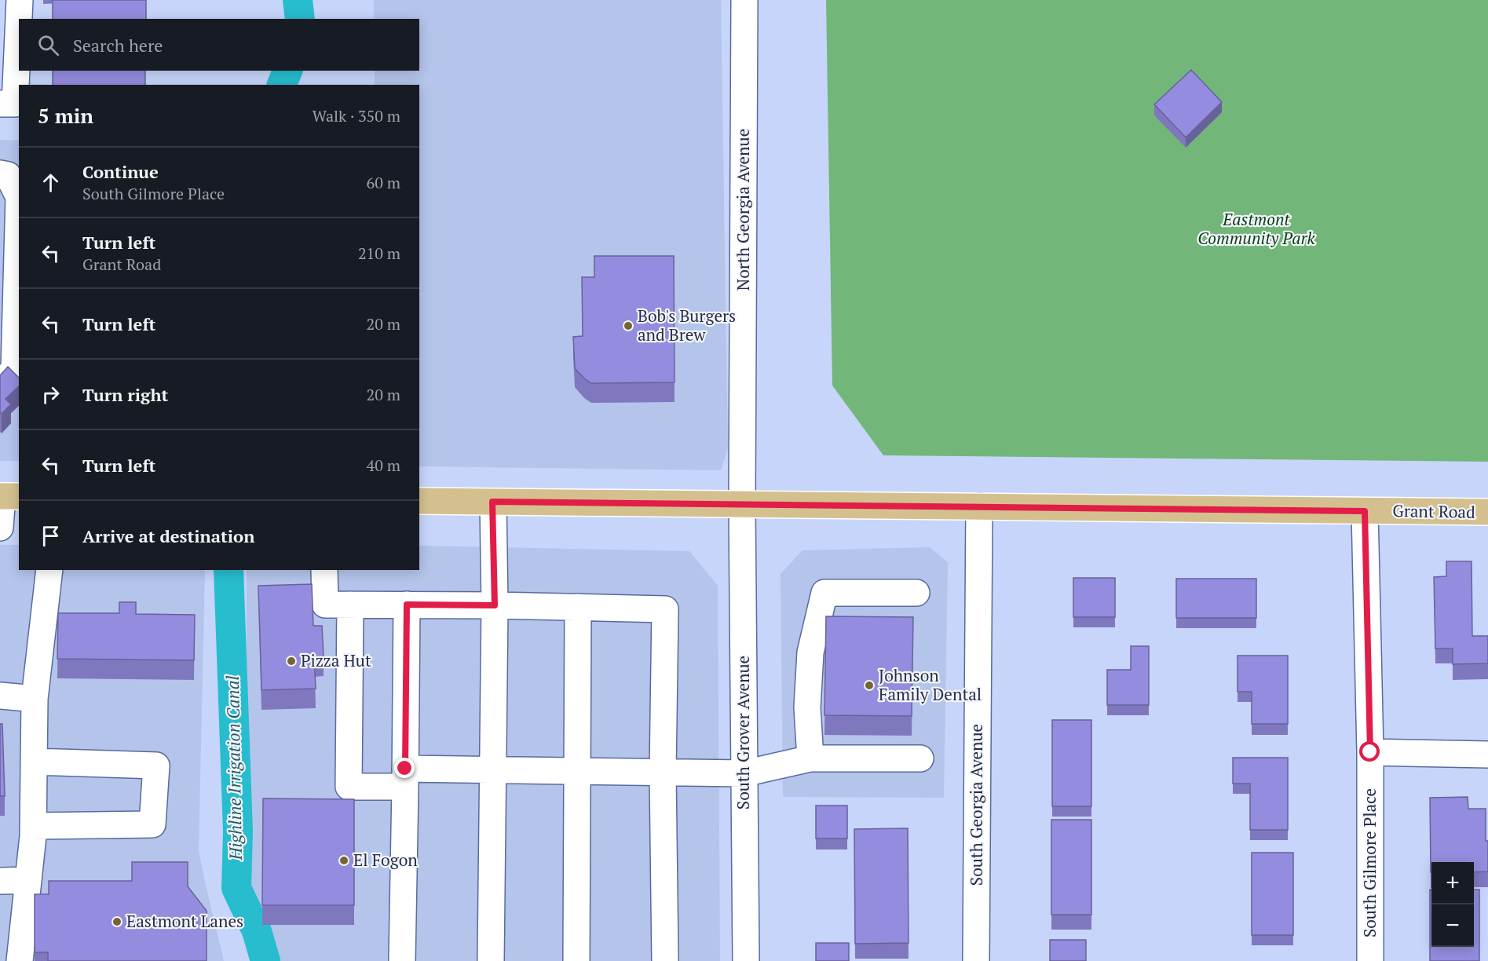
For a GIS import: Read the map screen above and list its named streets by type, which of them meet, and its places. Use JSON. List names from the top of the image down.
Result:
{
  "streets": {
    "main road": ["Grant Road"],
    "street": [
      "North Georgia Avenue",
      "South Grover Avenue",
      "South Georgia Avenue",
      "South Gilmore Place"
    ]
  },
  "crossings": [
    ["North Georgia Avenue", "Grant Road"],
    ["North Georgia Avenue", "South Grover Avenue"],
    ["Grant Road", "South Grover Avenue"],
    ["Grant Road", "South Georgia Avenue"],
    ["Grant Road", "South Gilmore Place"]
  ],
  "water": ["Highline Irrigation Canal"],
  "parks": ["Eastmont Community Park"],
  "places": [
    "Bob's Burgers and Brew",
    "Pizza Hut",
    "Johnson Family Dental",
    "El Fogon",
    "Eastmont Lanes"
  ],
  "page": {
    "search": "Search here",
    "heading": ["5 min", "Walk · 350 m"],
    "list": [
      ["Continue", "South Gilmore Place", "60 m"],
      ["Turn left", "Grant Road", "210 m"],
      ["Turn left", "20 m"],
      ["Turn right", "20 m"],
      ["Turn left", "40 m"],
      "Arrive at destination"
    ],
    "map_buttons": ["+", "−"]
  }
}
